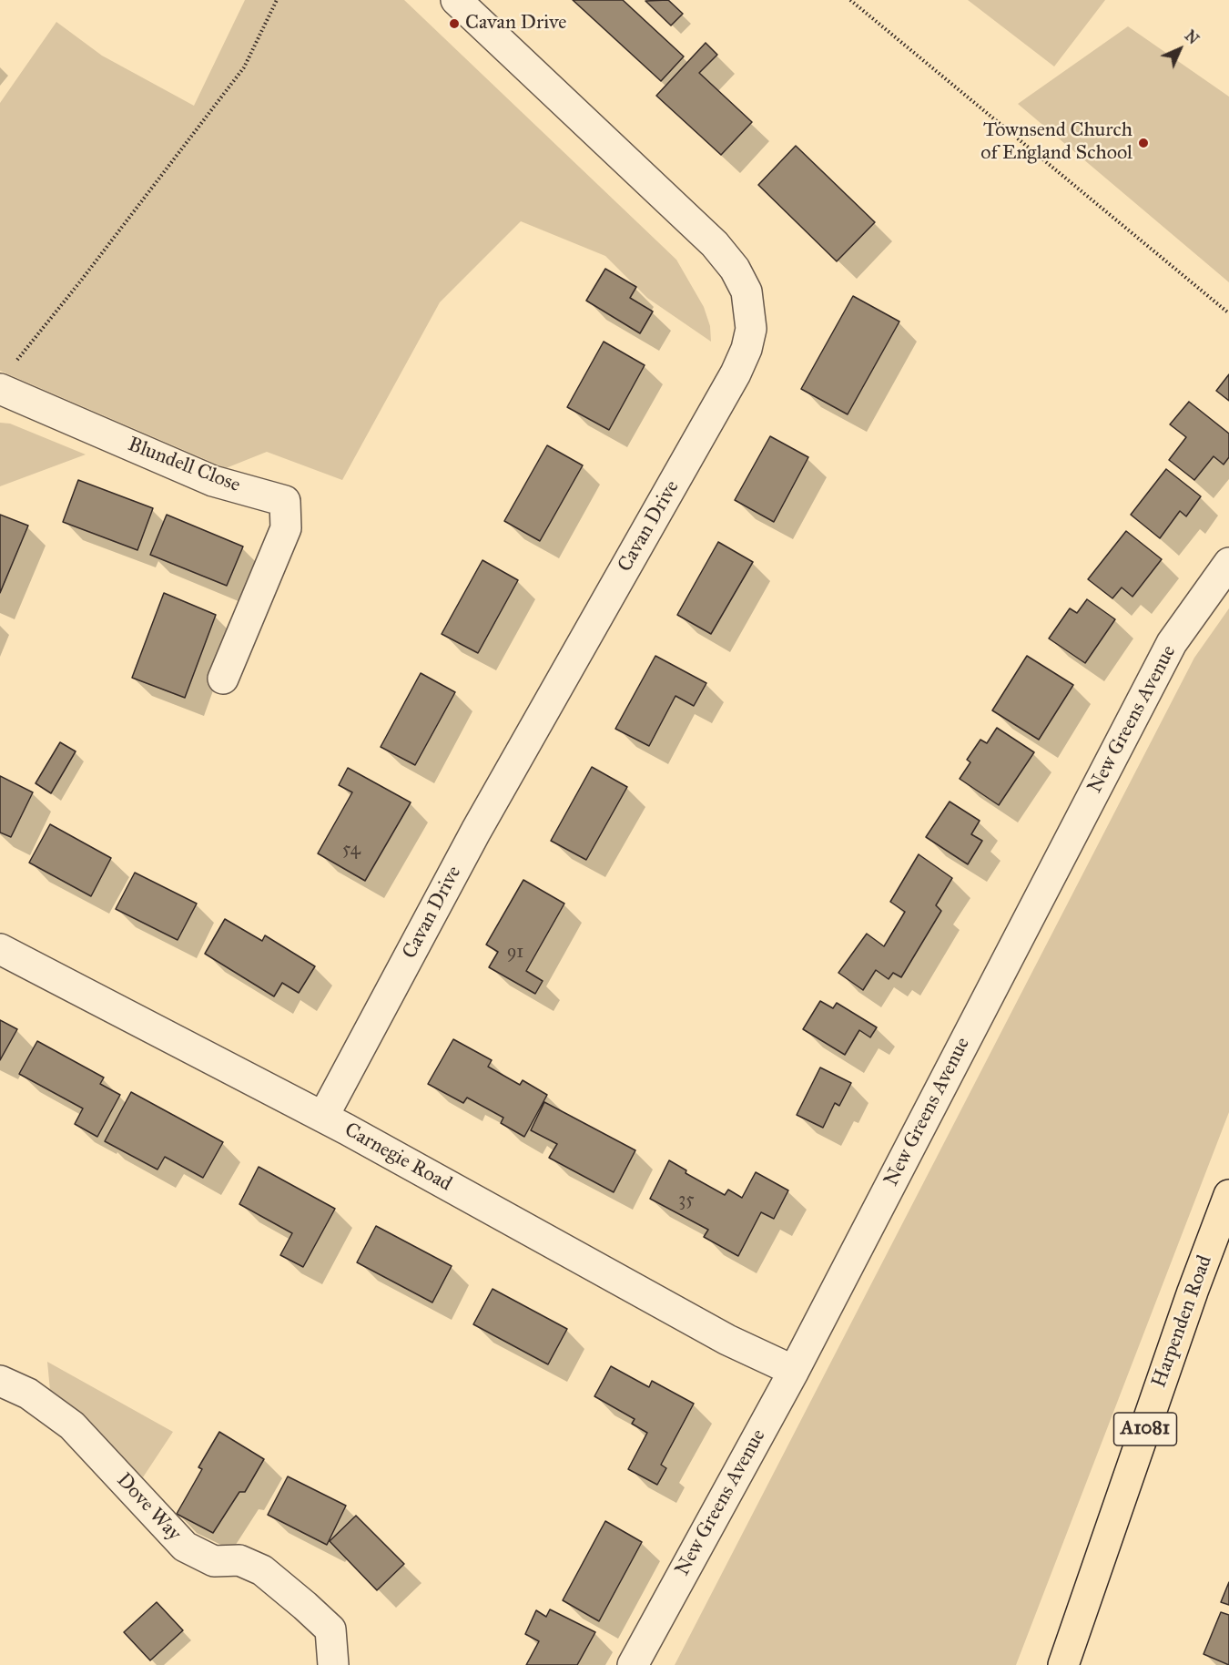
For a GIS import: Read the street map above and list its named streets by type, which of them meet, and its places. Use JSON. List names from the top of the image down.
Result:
{
  "streets": {
    "main road": ["Harpenden Road", "A1081"],
    "street": [
      "Blundell Close",
      "Cavan Drive",
      "New Greens Avenue",
      "Carnegie Road",
      "Dove Way"
    ]
  },
  "crossings": [
    ["Cavan Drive", "Carnegie Road"],
    ["New Greens Avenue", "Carnegie Road"]
  ],
  "places": ["Cavan Drive", "Townsend Church of England School"],
  "house_numbers": ["54", "91", "35"],
  "north": "top right"
}
